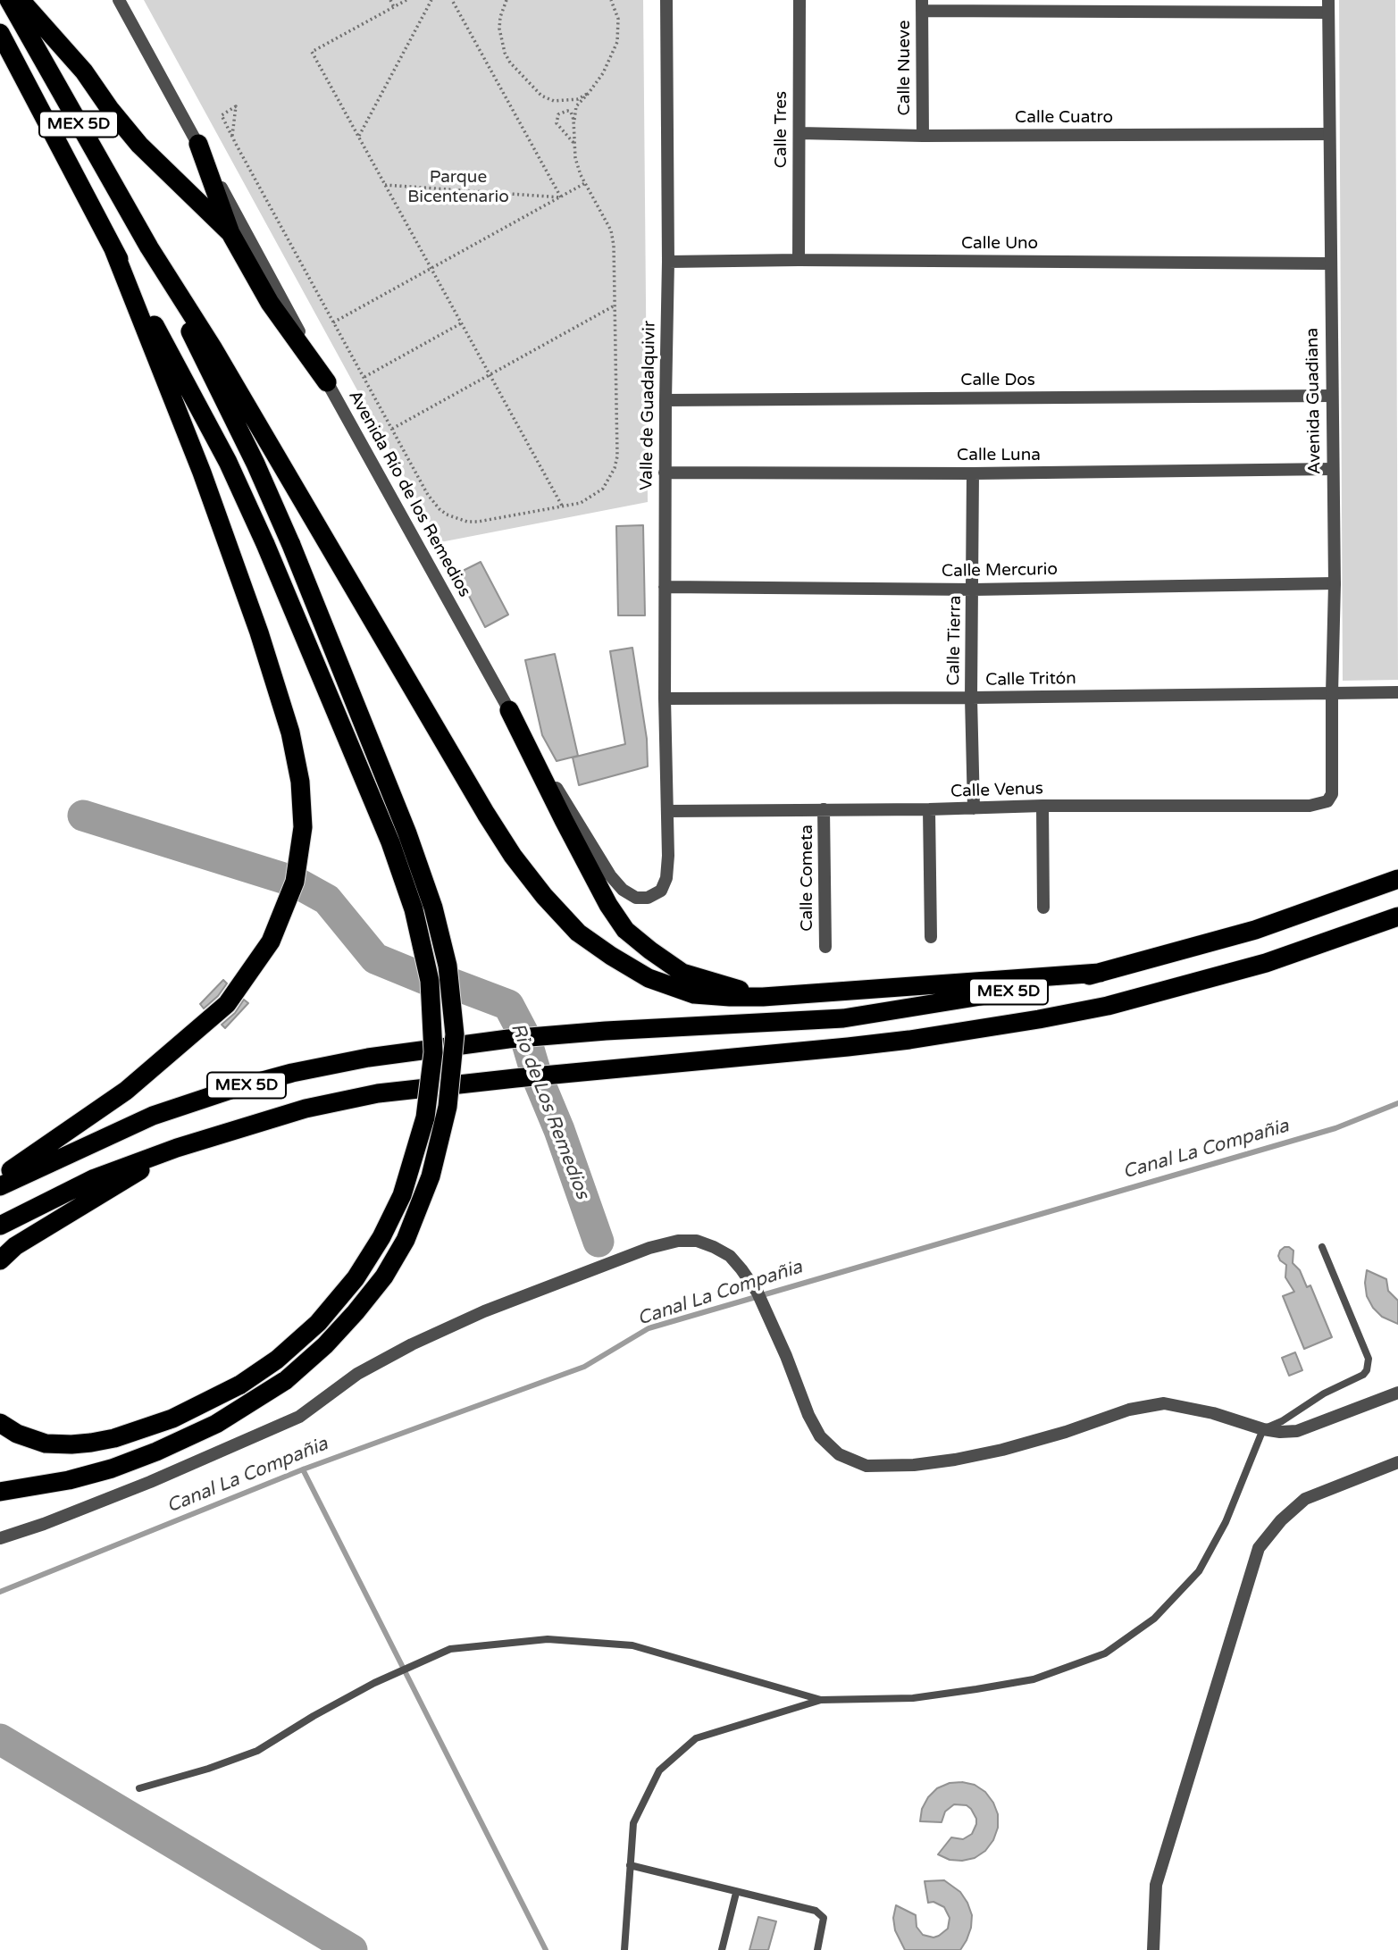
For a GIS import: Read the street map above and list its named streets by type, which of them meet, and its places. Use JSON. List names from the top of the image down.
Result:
{
  "streets": {
    "highway": ["MEX 5D"],
    "street": [
      "Calle Nueve",
      "Calle Cuatro",
      "Calle Tres",
      "Calle Uno",
      "Calle Dos",
      "Avenida Guadiana",
      "Valle de Guadalquivir",
      "Calle Luna",
      "Avenida Río de los Remedios",
      "Calle Mercurio",
      "Calle Tierra",
      "Calle Tritón",
      "Calle Venus",
      "Calle Cometa"
    ]
  },
  "crossings": [
    ["Calle Nueve", "Calle Cuatro"],
    ["Calle Cuatro", "Calle Tres"],
    ["Calle Cuatro", "Avenida Guadiana"],
    ["Calle Tres", "Calle Uno"],
    ["Calle Uno", "Avenida Guadiana"],
    ["Calle Uno", "Valle de Guadalquivir"],
    ["Calle Dos", "Avenida Guadiana"],
    ["Calle Dos", "Valle de Guadalquivir"],
    ["Avenida Guadiana", "Calle Luna"],
    ["Avenida Guadiana", "Calle Mercurio"],
    ["Avenida Guadiana", "Calle Tritón"],
    ["Avenida Guadiana", "Calle Venus"],
    ["Valle de Guadalquivir", "Calle Luna"],
    ["Valle de Guadalquivir", "Avenida Río de los Remedios"],
    ["Valle de Guadalquivir", "Calle Mercurio"],
    ["Valle de Guadalquivir", "Calle Tritón"],
    ["Valle de Guadalquivir", "Calle Venus"],
    ["Calle Luna", "Calle Tierra"],
    ["Avenida Río de los Remedios", "Calle Venus"],
    ["Calle Mercurio", "Calle Tierra"],
    ["Calle Tierra", "Calle Tritón"],
    ["Calle Tierra", "Calle Venus"],
    ["Calle Venus", "Calle Cometa"]
  ],
  "water": ["Río de Los Remedios", "Canal La Compañia"],
  "parks": ["Parque Bicentenario"]
}
